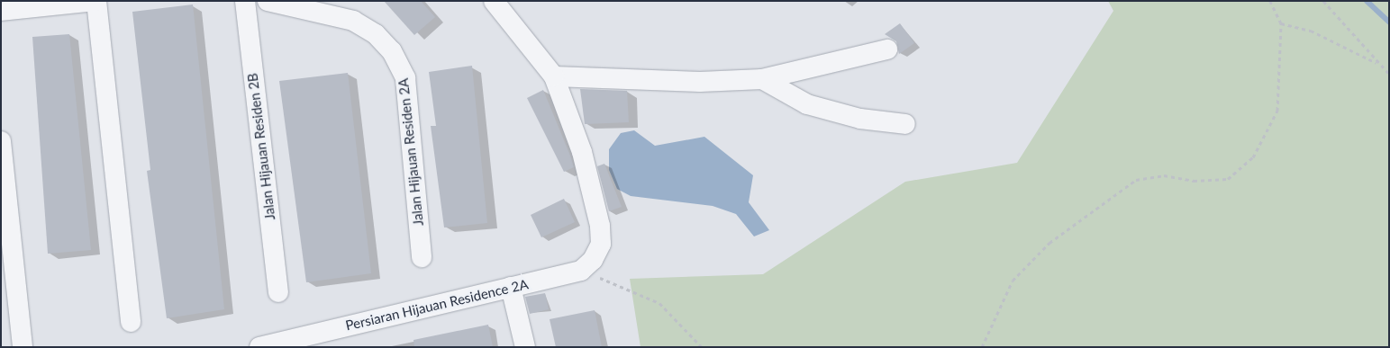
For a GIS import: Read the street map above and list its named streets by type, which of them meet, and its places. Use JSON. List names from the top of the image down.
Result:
{
  "streets": {
    "street": ["Jalan Hijauan Residen 2B", "Jalan Hijauan Residen 2A", "Persiaran Hijauan Residence 2A"]
  }
}
